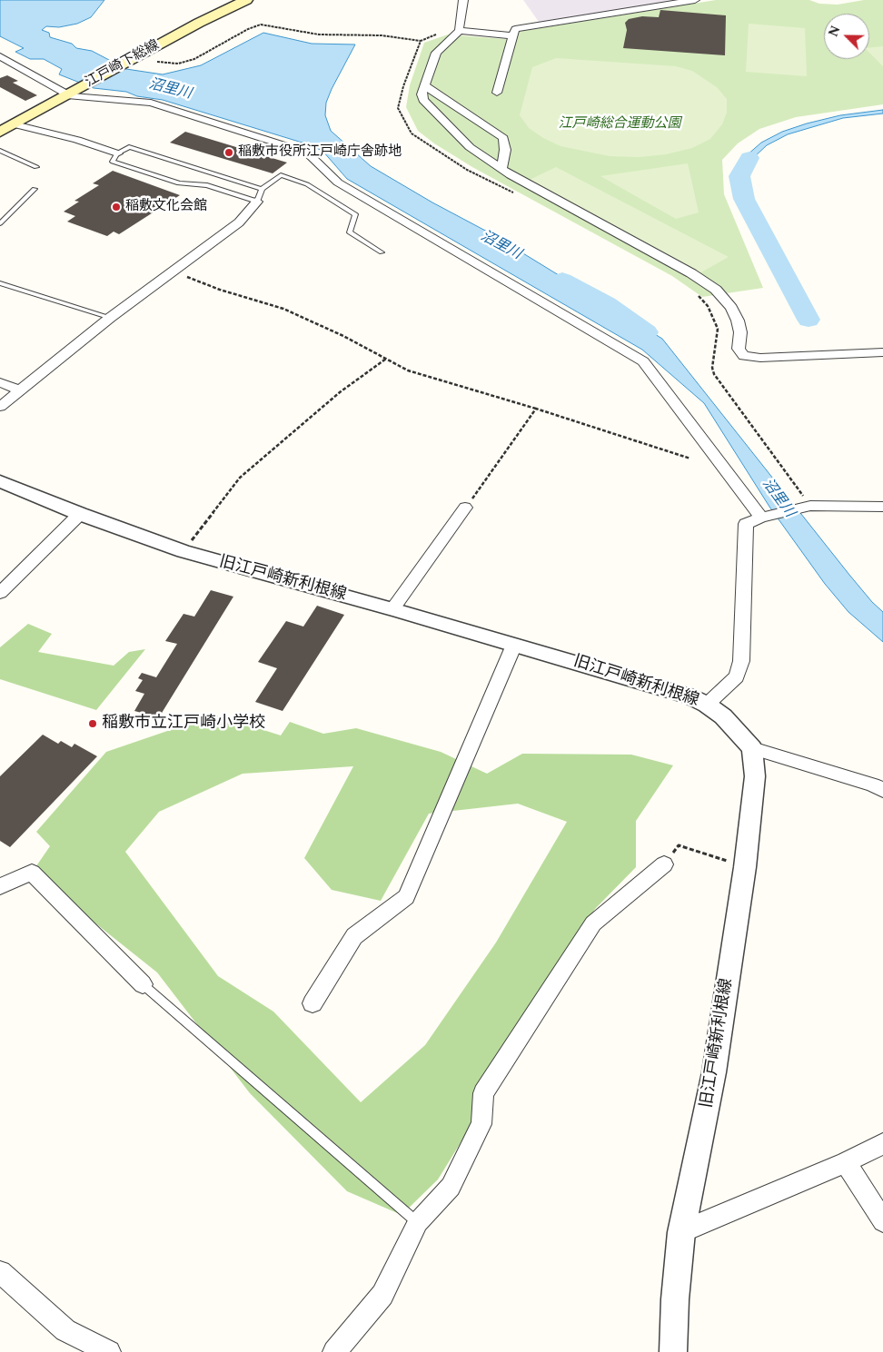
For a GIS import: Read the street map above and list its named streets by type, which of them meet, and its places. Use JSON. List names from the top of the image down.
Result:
{
  "streets": {
    "main road": ["江戸崎下総線"],
    "street": ["旧江戸崎新利根線"]
  },
  "water": ["沼里川"],
  "parks": ["江戸崎総合運動公園"],
  "places": ["稲敷市役所江戸崎庁舎跡地", "稲敷文化会館", "稲敷市立江戸崎小学校"],
  "north": "top left"
}
